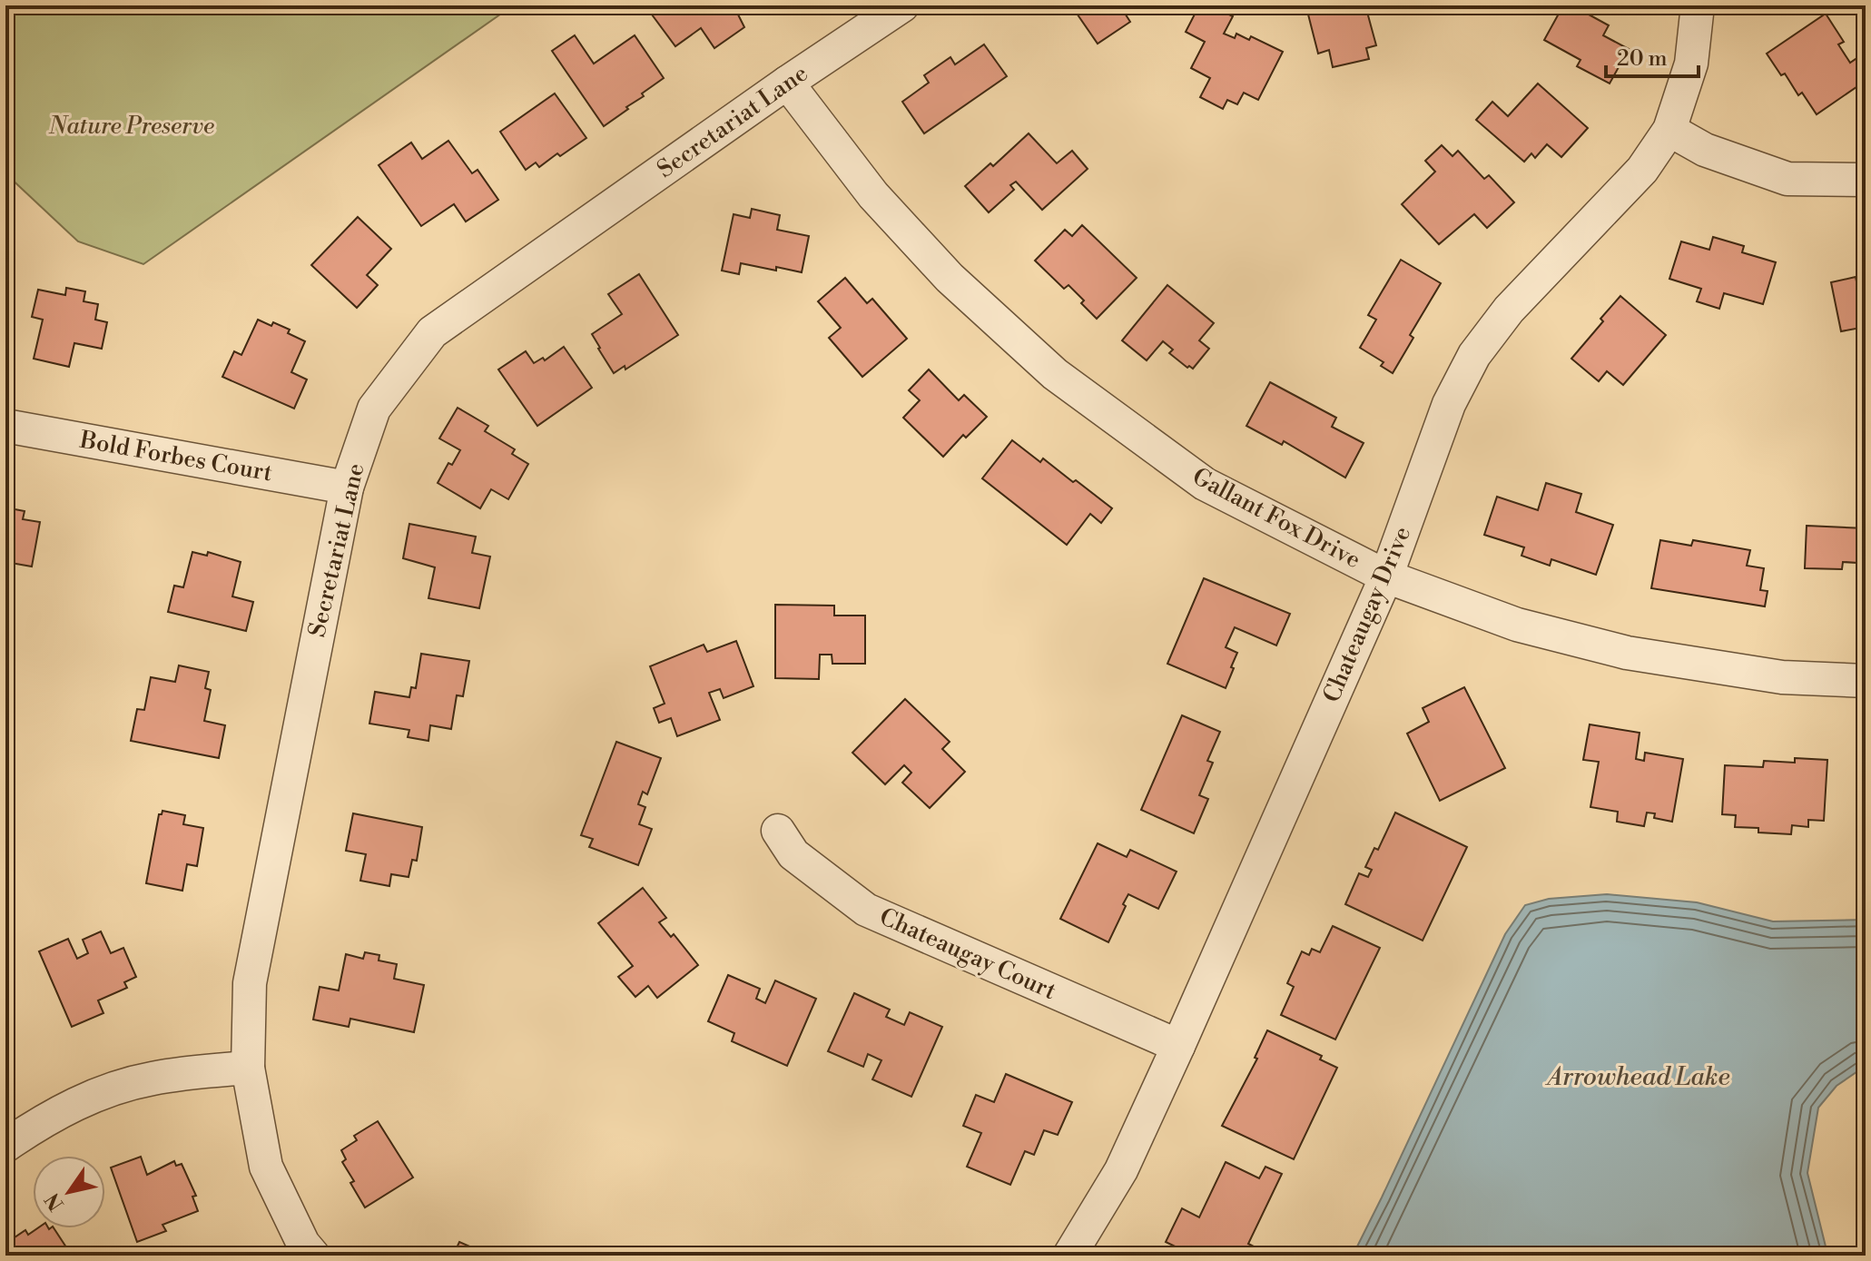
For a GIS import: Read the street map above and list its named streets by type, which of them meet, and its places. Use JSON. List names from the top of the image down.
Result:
{
  "streets": {
    "street": [
      "Secretariat Lane",
      "Bold Forbes Court",
      "Gallant Fox Drive",
      "Chateaugay Drive",
      "Chateaugay Court"
    ]
  },
  "crossings": [
    ["Secretariat Lane", "Bold Forbes Court"],
    ["Secretariat Lane", "Gallant Fox Drive"],
    ["Gallant Fox Drive", "Chateaugay Drive"],
    ["Chateaugay Drive", "Chateaugay Court"]
  ],
  "water": ["Arrowhead Lake"],
  "parks": ["Nature Preserve"],
  "scale_bar": "20 m",
  "north": "bottom left"
}
